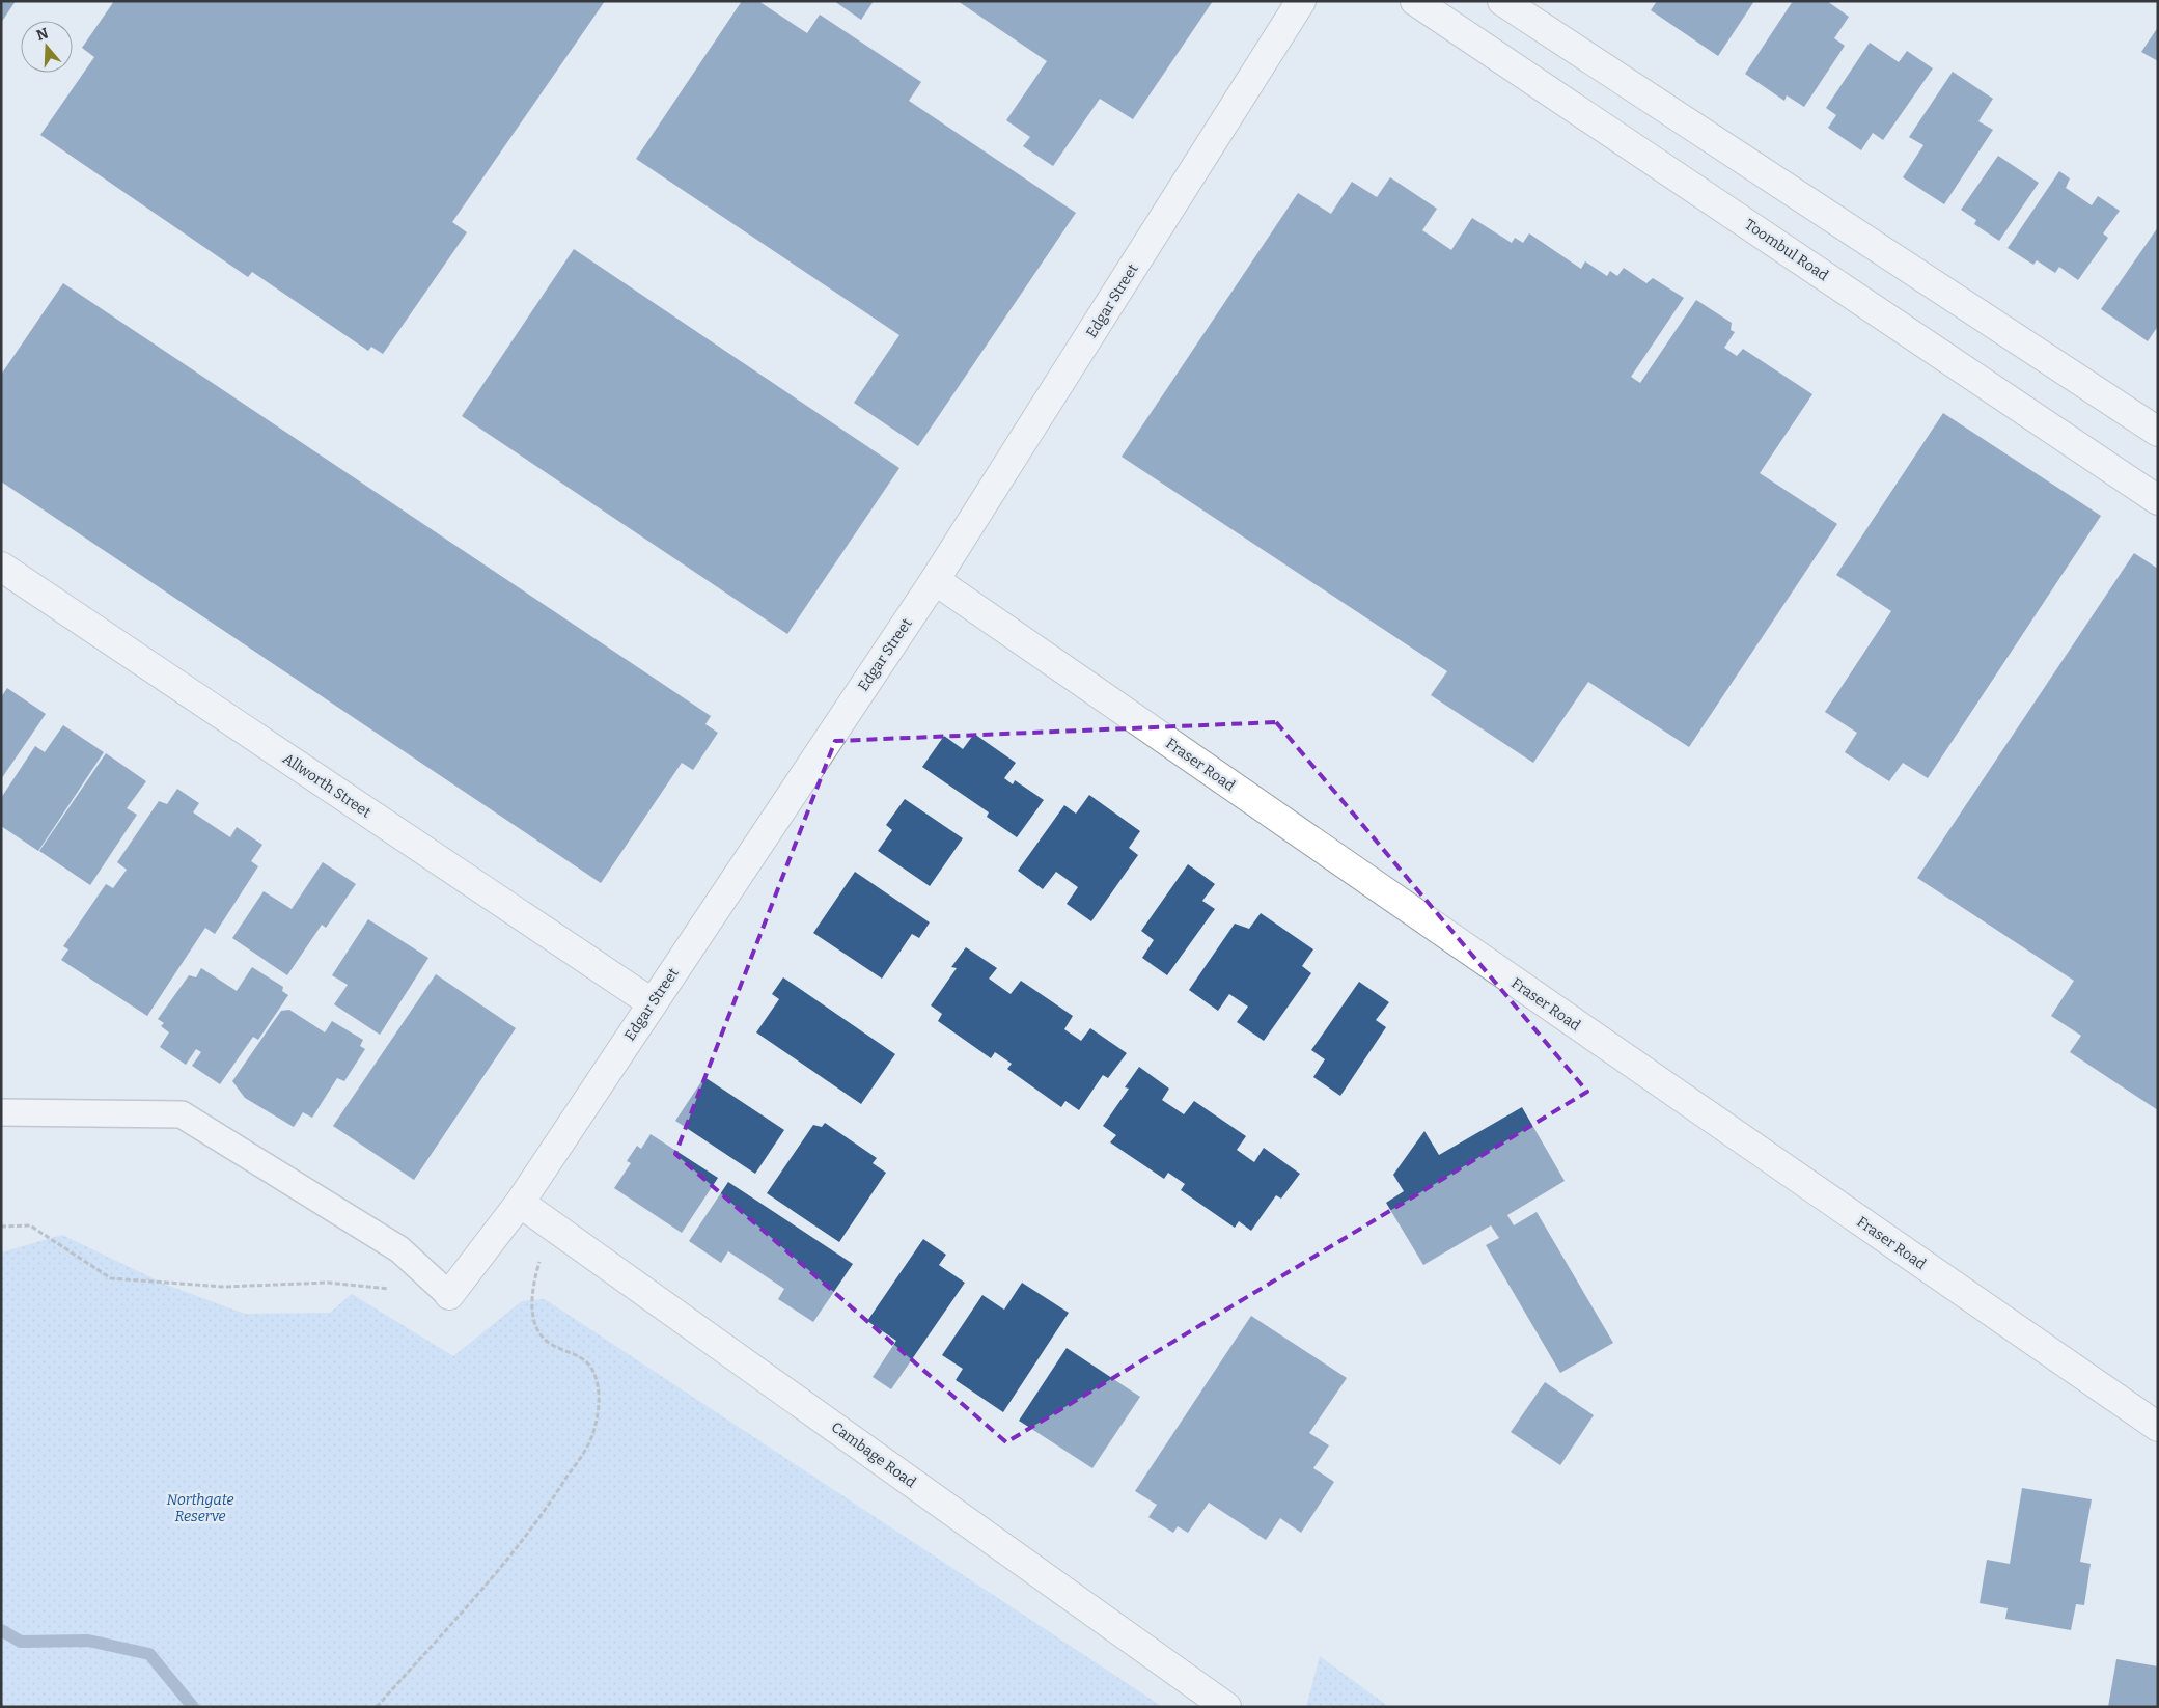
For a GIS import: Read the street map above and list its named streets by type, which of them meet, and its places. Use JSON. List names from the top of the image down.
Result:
{
  "streets": {
    "street": [
      "Toombul Road",
      "Edgar Street",
      "Fraser Road",
      "Allworth Street",
      "Cambage Road"
    ]
  },
  "crossings": [
    ["Edgar Street", "Fraser Road"],
    ["Edgar Street", "Allworth Street"],
    ["Edgar Street", "Cambage Road"]
  ],
  "parks": ["Northgate Reserve"],
  "north": "top"
}
